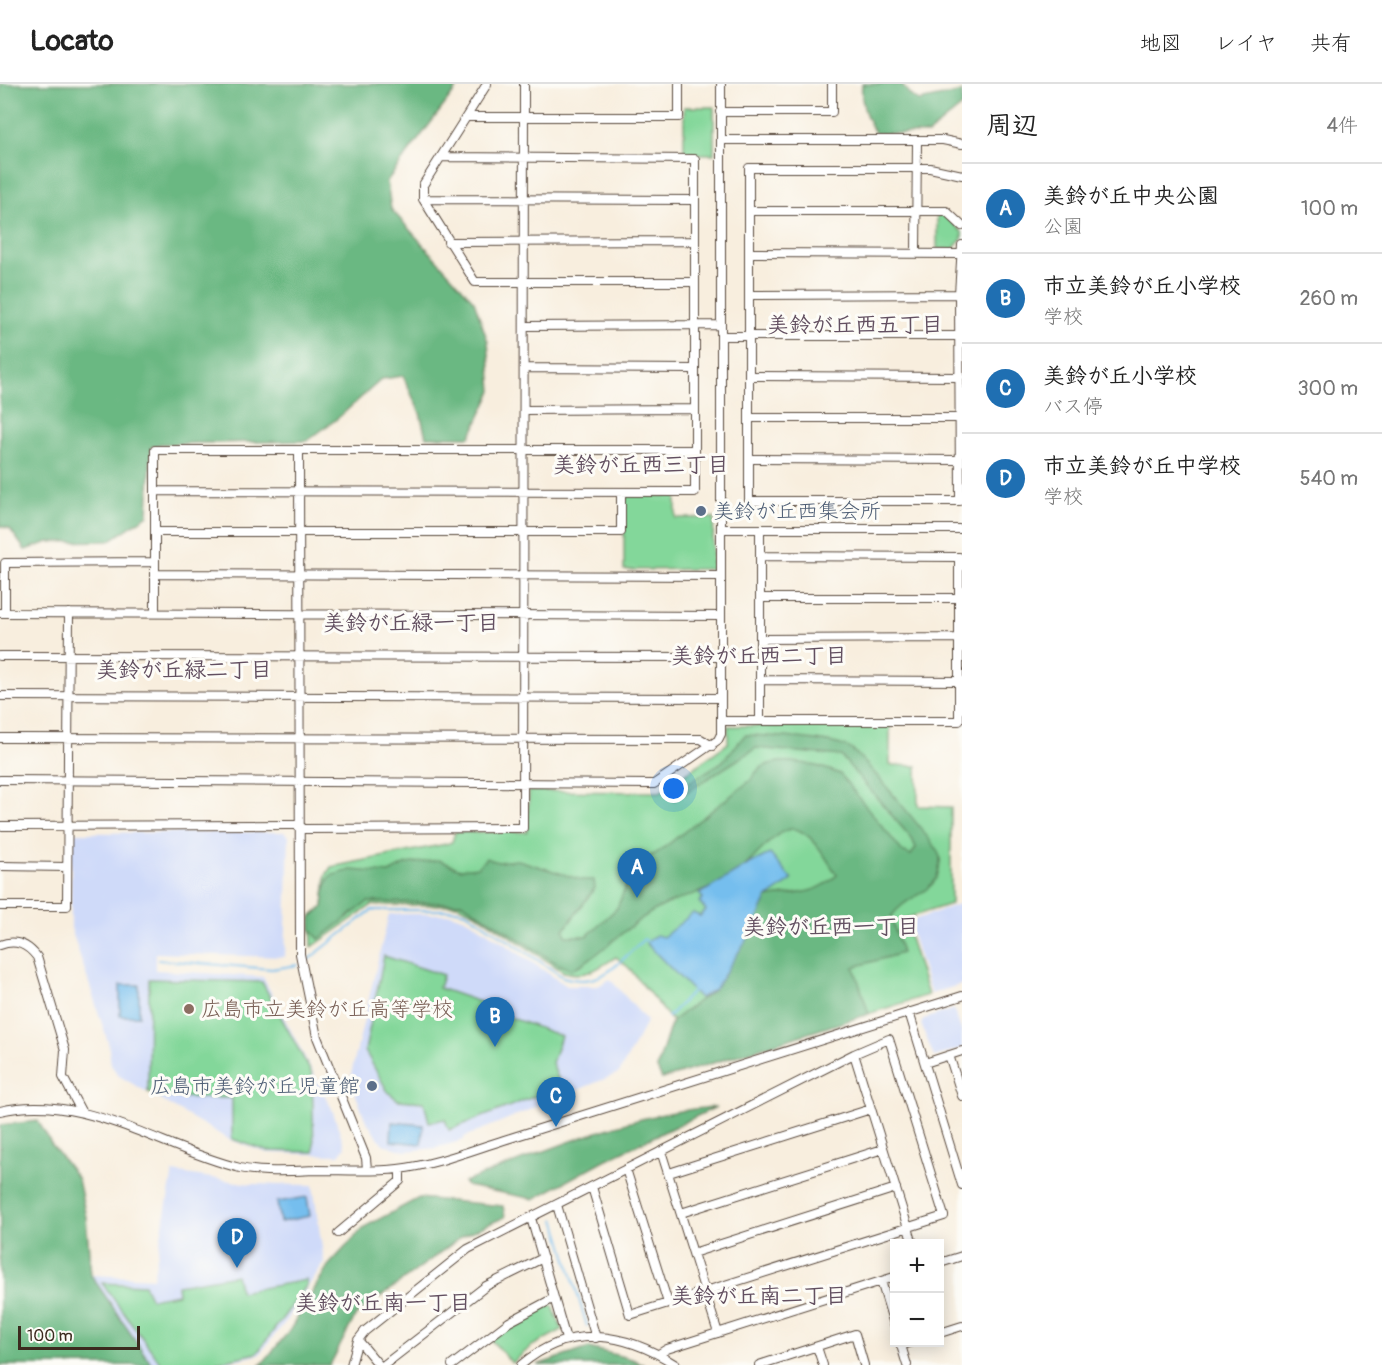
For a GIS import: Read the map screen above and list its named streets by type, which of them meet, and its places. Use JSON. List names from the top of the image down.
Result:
{
  "districts": [
    "美鈴が丘西五丁目",
    "美鈴が丘西三丁目",
    "美鈴が丘緑一丁目",
    "美鈴が丘西二丁目",
    "美鈴が丘緑二丁目",
    "美鈴が丘西一丁目",
    "美鈴が丘南二丁目",
    "美鈴が丘南一丁目"
  ],
  "places": ["美鈴が丘西集会所", "広島市立美鈴が丘高等学校", "広島市美鈴が丘児童館"],
  "scale_bar": "100 m",
  "page": {
    "header": "Locato",
    "nav": ["地図", "レイヤ", "共有"],
    "heading": ["周辺", "4件"],
    "list": [
      {
        "mark": "A",
        "name": "美鈴が丘中央公園",
        "note": "公園",
        "value": "100 m"
      },
      {
        "mark": "B",
        "name": "市立美鈴が丘小学校",
        "note": "学校",
        "value": "260 m"
      },
      {
        "mark": "C",
        "name": "美鈴が丘小学校",
        "note": "バス停",
        "value": "300 m"
      },
      {
        "mark": "D",
        "name": "市立美鈴が丘中学校",
        "note": "学校",
        "value": "540 m"
      }
    ],
    "pins": [
      "A",
      "B",
      "C",
      "D"
    ],
    "map_buttons": ["+", "−"],
    "scale": "100 m"
  }
}
